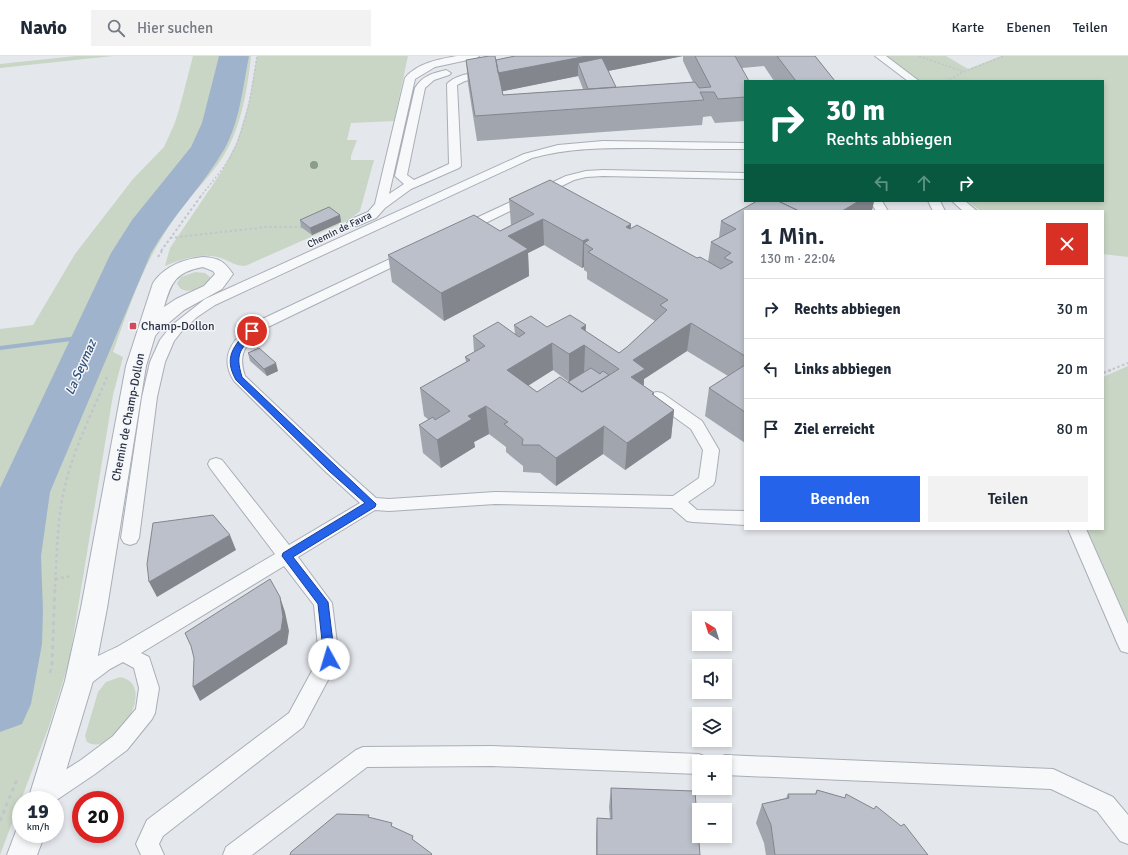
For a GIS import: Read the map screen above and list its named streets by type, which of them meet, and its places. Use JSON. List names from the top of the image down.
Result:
{
  "streets": {
    "street": ["Chemin de Favra", "Chemin de Champ-Dollon"]
  },
  "crossings": [
    ["Chemin de Favra", "Chemin de Champ-Dollon"]
  ],
  "water": ["La Seymaz"],
  "places": {
    "transit": ["Champ-Dollon"]
  },
  "north": "top left",
  "page": {
    "header": "Navio",
    "search": "Hier suchen",
    "nav": ["Karte", "Ebenen", "Teilen"],
    "turn": ["30 m", "Rechts abbiegen"],
    "heading": ["1 Min.", "130 m · 22:04"],
    "list": [
      {
        "name": "Rechts abbiegen",
        "value": "30 m"
      },
      {
        "name": "Links abbiegen",
        "value": "20 m"
      },
      {
        "name": "Ziel erreicht",
        "value": "80 m"
      }
    ],
    "buttons": ["Beenden", "Teilen"],
    "map_buttons": ["+", "−"],
    "speed": "19 km/h",
    "limit": "20"
  }
}
